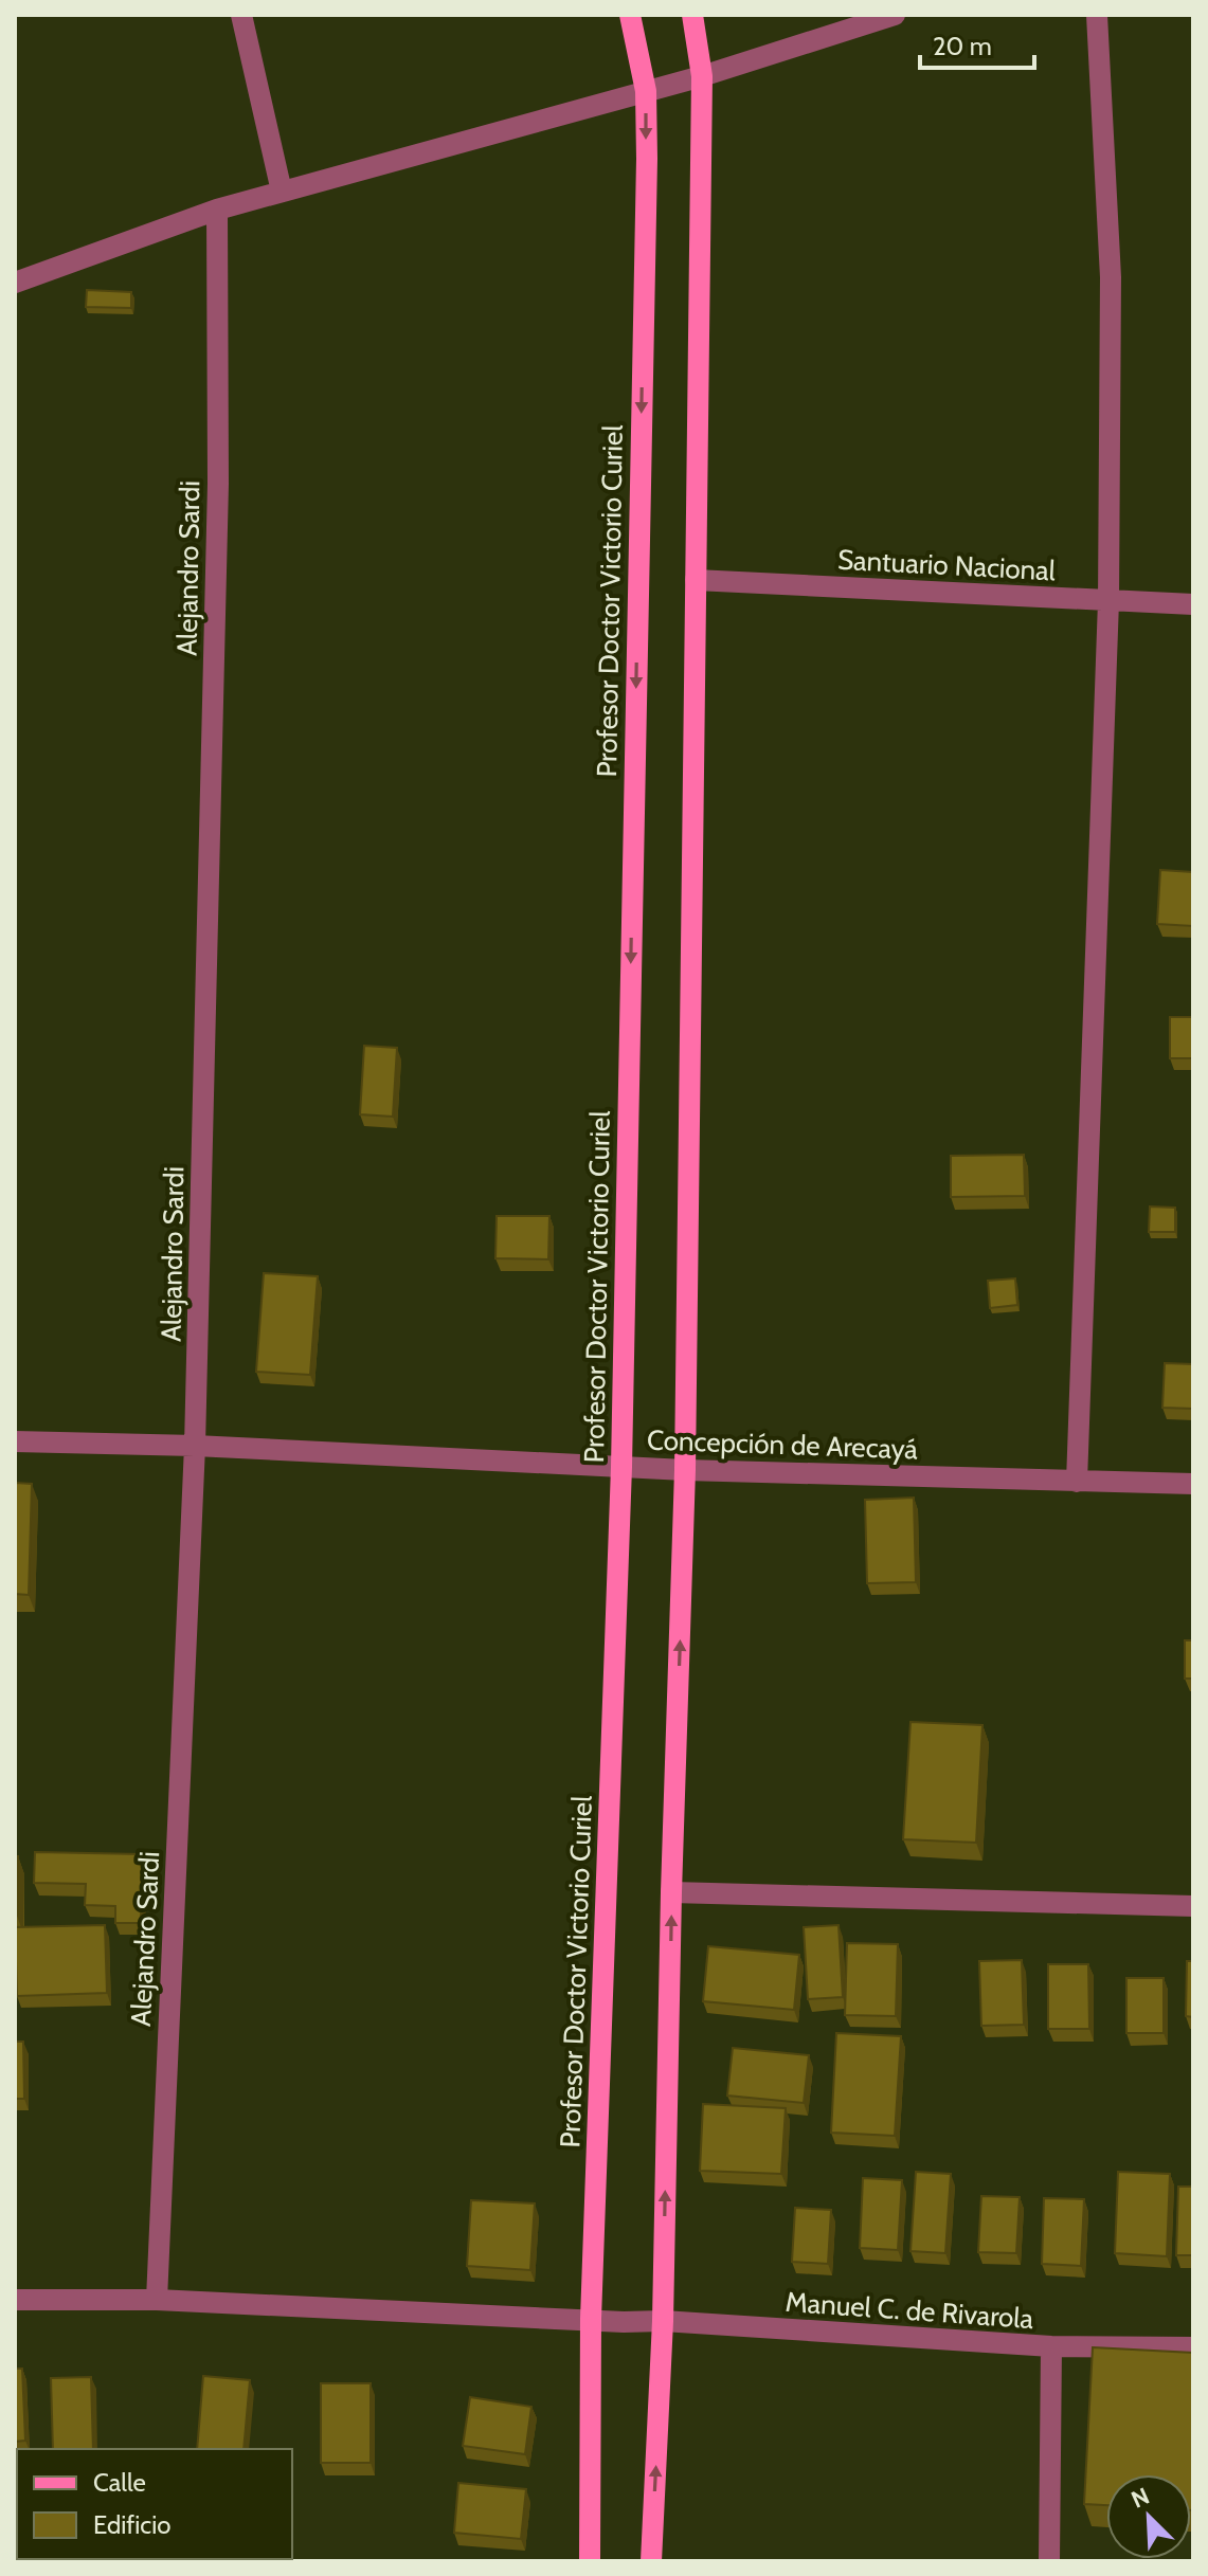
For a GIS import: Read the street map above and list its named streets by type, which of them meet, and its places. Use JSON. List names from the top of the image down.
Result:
{
  "streets": {
    "main road": ["Profesor Doctor Victorio Curiel"],
    "street": [
      "Santuario Nacional",
      "Alejandro Sardi",
      "Concepción de Arecayá",
      "Manuel C. de Rivarola"
    ]
  },
  "crossings": [
    ["Alejandro Sardi", "Concepción de Arecayá"],
    ["Alejandro Sardi", "Manuel C. de Rivarola"],
    ["Profesor Doctor Victorio Curiel", "Concepción de Arecayá"],
    ["Profesor Doctor Victorio Curiel", "Manuel C. de Rivarola"]
  ],
  "legend": ["Calle", "Edificio"],
  "scale_bar": "20 m",
  "north": "top left"
}
